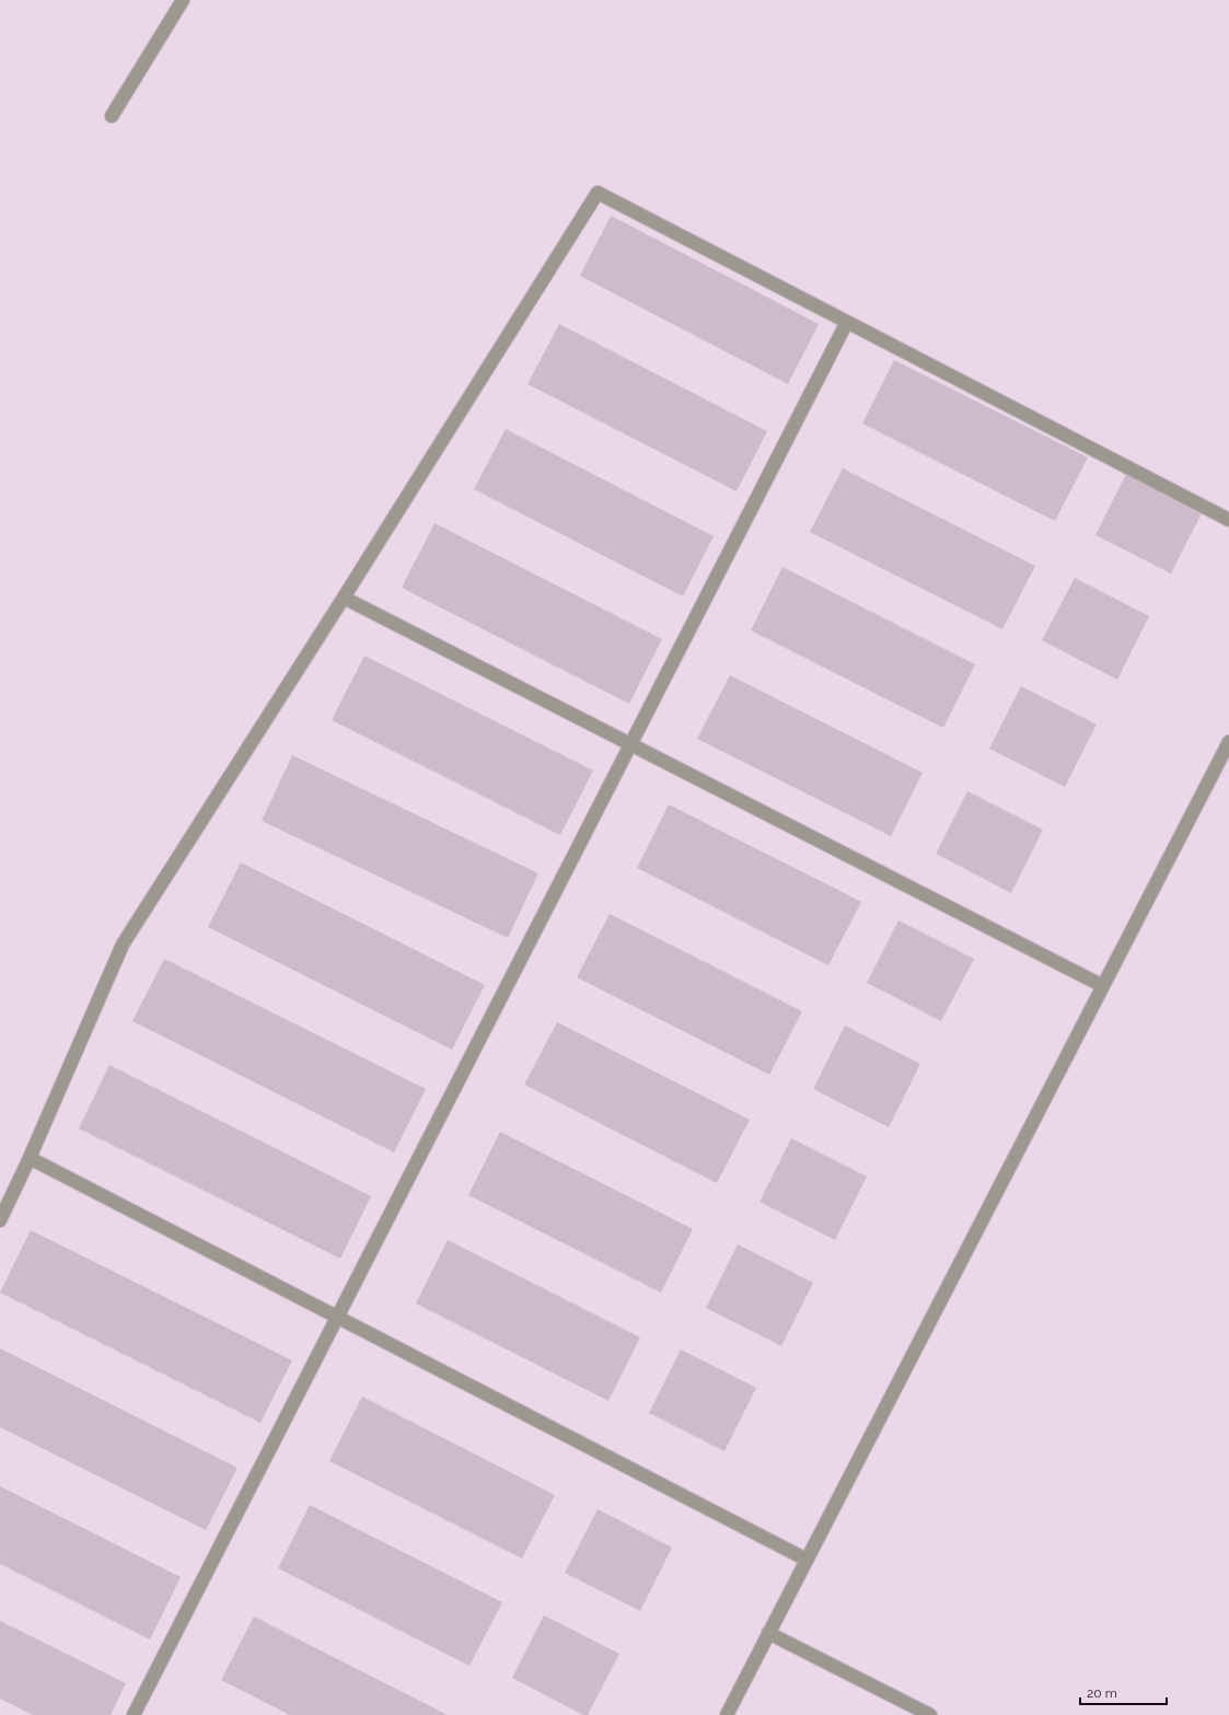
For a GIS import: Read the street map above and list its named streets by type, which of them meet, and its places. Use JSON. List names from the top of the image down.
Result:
{
  "scale_bar": "20 m"
}
